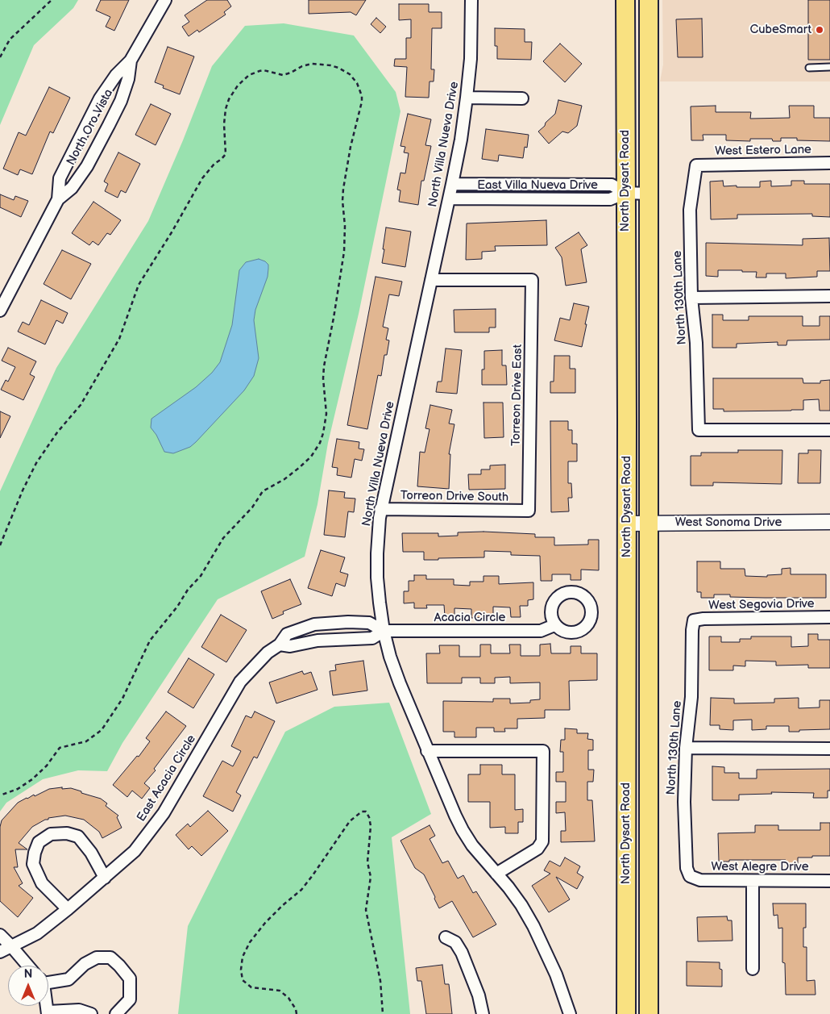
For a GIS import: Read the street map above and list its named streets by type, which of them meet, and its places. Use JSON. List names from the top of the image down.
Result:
{
  "streets": {
    "main road": ["North Dysart Road"],
    "street": [
      "North Oro Vista",
      "North Villa Nueva Drive",
      "West Estero Lane",
      "East Villa Nueva Drive",
      "North 130th Lane",
      "Torreon Drive East",
      "Torreon Drive South",
      "West Sonoma Drive",
      "West Segovia Drive",
      "Acacia Circle",
      "East Acacia Circle",
      "West Alegre Drive"
    ]
  },
  "crossings": [
    ["North Villa Nueva Drive", "East Villa Nueva Drive"],
    ["North Villa Nueva Drive", "Torreon Drive East"],
    ["North Villa Nueva Drive", "Torreon Drive South"],
    ["North Villa Nueva Drive", "Acacia Circle"],
    ["North Villa Nueva Drive", "East Acacia Circle"],
    ["West Estero Lane", "North 130th Lane"],
    ["North Dysart Road", "East Villa Nueva Drive"],
    ["North Dysart Road", "West Sonoma Drive"],
    ["North 130th Lane", "West Segovia Drive"],
    ["North 130th Lane", "West Alegre Drive"],
    ["Torreon Drive East", "Torreon Drive South"],
    ["Acacia Circle", "East Acacia Circle"]
  ],
  "places": ["CubeSmart"],
  "north": "top"
}
